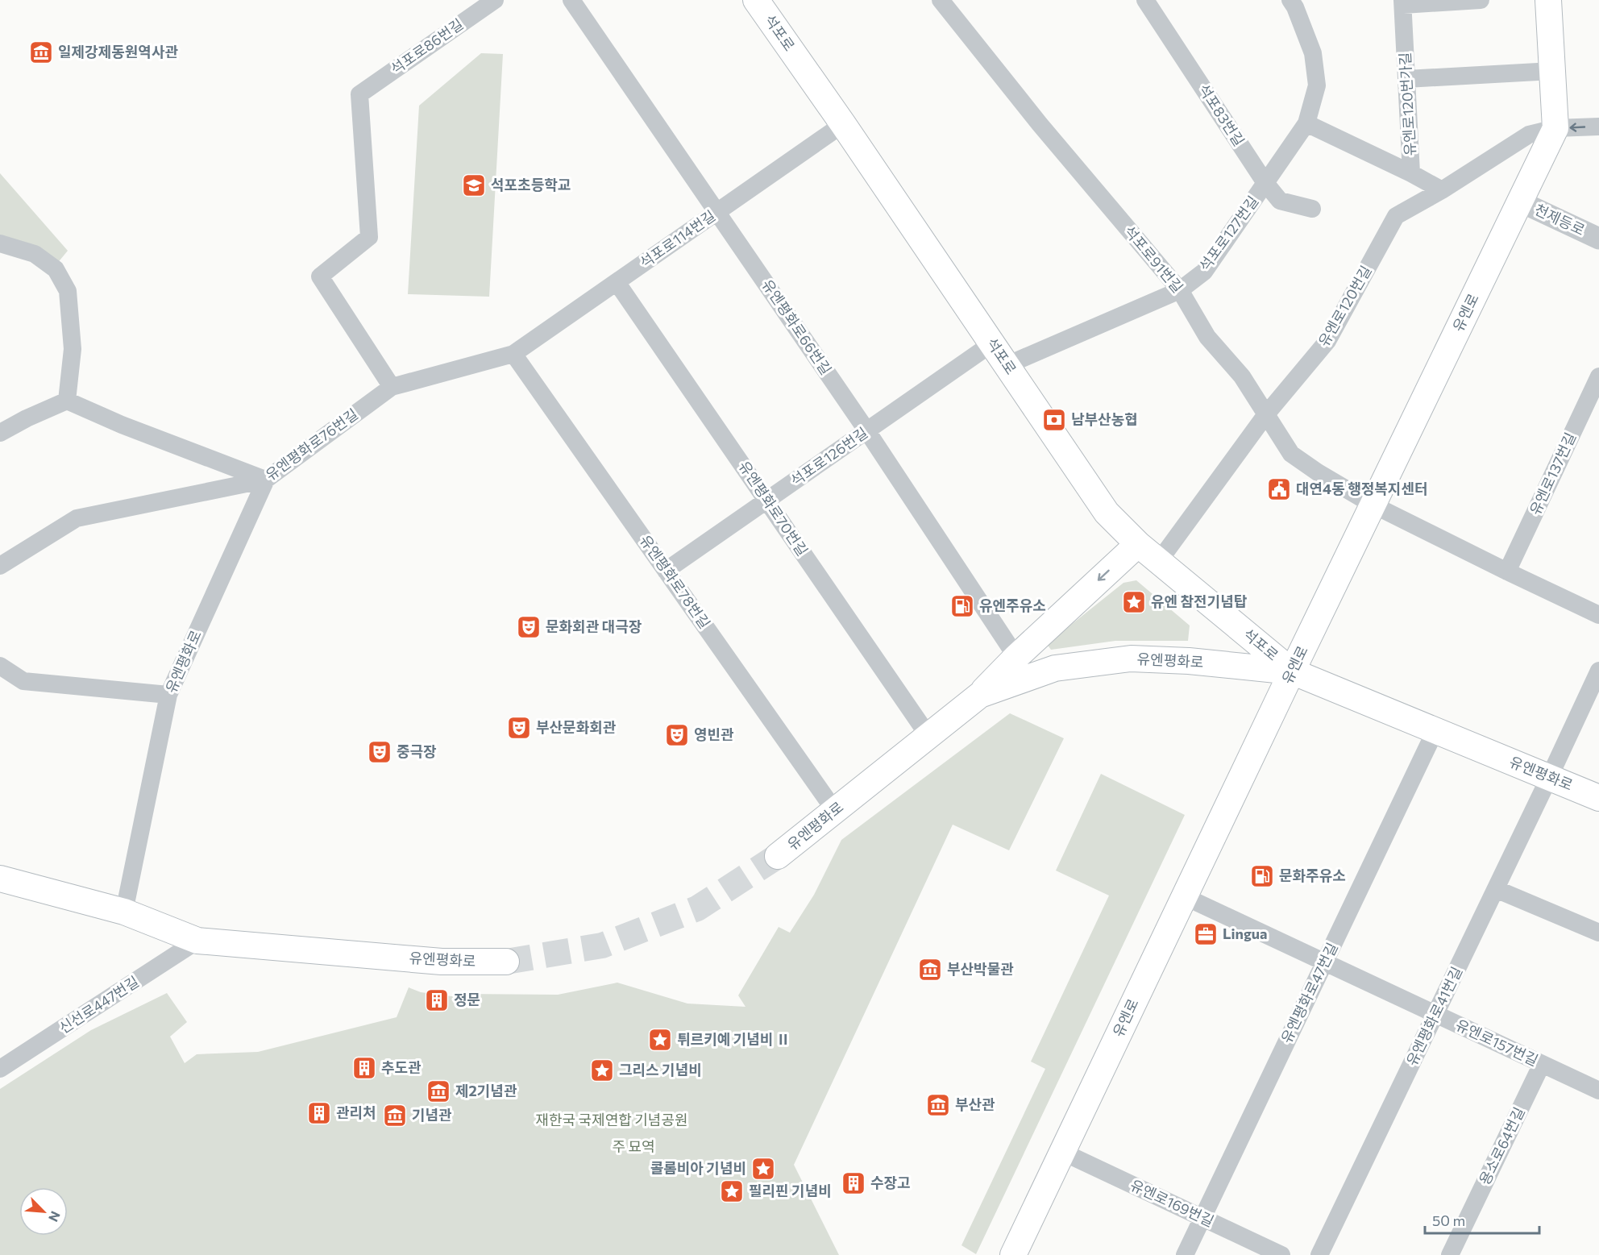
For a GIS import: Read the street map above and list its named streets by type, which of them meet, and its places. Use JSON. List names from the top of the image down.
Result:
{
  "streets": {
    "main road": ["석포로", "유엔로", "유엔평화로"],
    "street": [
      "석포로86번길",
      "유엔로120번가길",
      "석포83번길",
      "천제등로",
      "석포로127번길",
      "석포로114번길",
      "석포로91번길",
      "유엔로120번길",
      "유엔평화로66번길",
      "유엔평화로76번길",
      "석포로126번길",
      "유엔로137번길",
      "유엔평화로70번길",
      "유엔평화로78번길",
      "유엔평화로47번길",
      "신선로447번길",
      "유엔평화로41번길",
      "유엔로157번길",
      "용소로64번길",
      "유엔로169번길"
    ]
  },
  "crossings": [
    ["석포로", "석포로127번길"],
    ["석포로", "석포로114번길"],
    ["석포로", "유엔로120번길"],
    ["석포로", "유엔로"],
    ["석포로", "석포로126번길"],
    ["석포로", "유엔평화로"],
    ["석포로86번길", "유엔평화로76번길"],
    ["유엔로120번가길", "유엔로120번길"],
    ["석포83번길", "석포로127번길"],
    ["천제등로", "유엔로"],
    ["석포로127번길", "석포로91번길"],
    ["석포로114번길", "유엔평화로66번길"],
    ["석포로114번길", "유엔평화로76번길"],
    ["석포로114번길", "유엔평화로70번길"],
    ["석포로114번길", "유엔평화로78번길"],
    ["석포로91번길", "유엔로120번길"],
    ["석포로91번길", "유엔로"],
    ["유엔로120번길", "유엔로"],
    ["유엔로", "유엔평화로"],
    ["유엔로", "유엔로157번길"],
    ["유엔로", "유엔로169번길"],
    ["유엔평화로66번길", "석포로126번길"],
    ["유엔평화로76번길", "유엔평화로78번길"],
    ["유엔평화로76번길", "유엔평화로"],
    ["석포로126번길", "유엔평화로70번길"],
    ["석포로126번길", "유엔평화로78번길"],
    ["유엔평화로70번길", "유엔평화로"],
    ["유엔평화로78번길", "유엔평화로"],
    ["유엔평화로", "유엔평화로47번길"],
    ["유엔평화로", "신선로447번길"],
    ["유엔평화로", "유엔평화로41번길"],
    ["유엔평화로47번길", "유엔로157번길"],
    ["유엔평화로47번길", "유엔로169번길"],
    ["유엔평화로41번길", "유엔로157번길"],
    ["유엔로157번길", "용소로64번길"]
  ],
  "parks": ["재한국 국제연합 기념공원", "주 묘역"],
  "places": {
    "museum": [
      "일제강제동원역사관",
      "부산박물관",
      "제2기념관",
      "부산관",
      "기념관"
    ],
    "school or university": ["석포초등학교"],
    "bank": ["남부산농협"],
    "public building": ["대연4동 행정복지센터"],
    "place": [
      "유엔 참전기념탑",
      "튀르키예 기념비 Ⅱ",
      "그리스 기념비",
      "콜롬비아 기념비",
      "필리핀 기념비"
    ],
    "fuel station": ["유엔주유소", "문화주유소"],
    "theatre": [
      "문화회관 대극장",
      "부산문화회관",
      "영빈관",
      "중극장"
    ],
    "office": ["Lingua"],
    "building": [
      "정문",
      "추도관",
      "관리처",
      "수장고"
    ]
  },
  "scale_bar": "50 m",
  "north": "bottom right"
}
